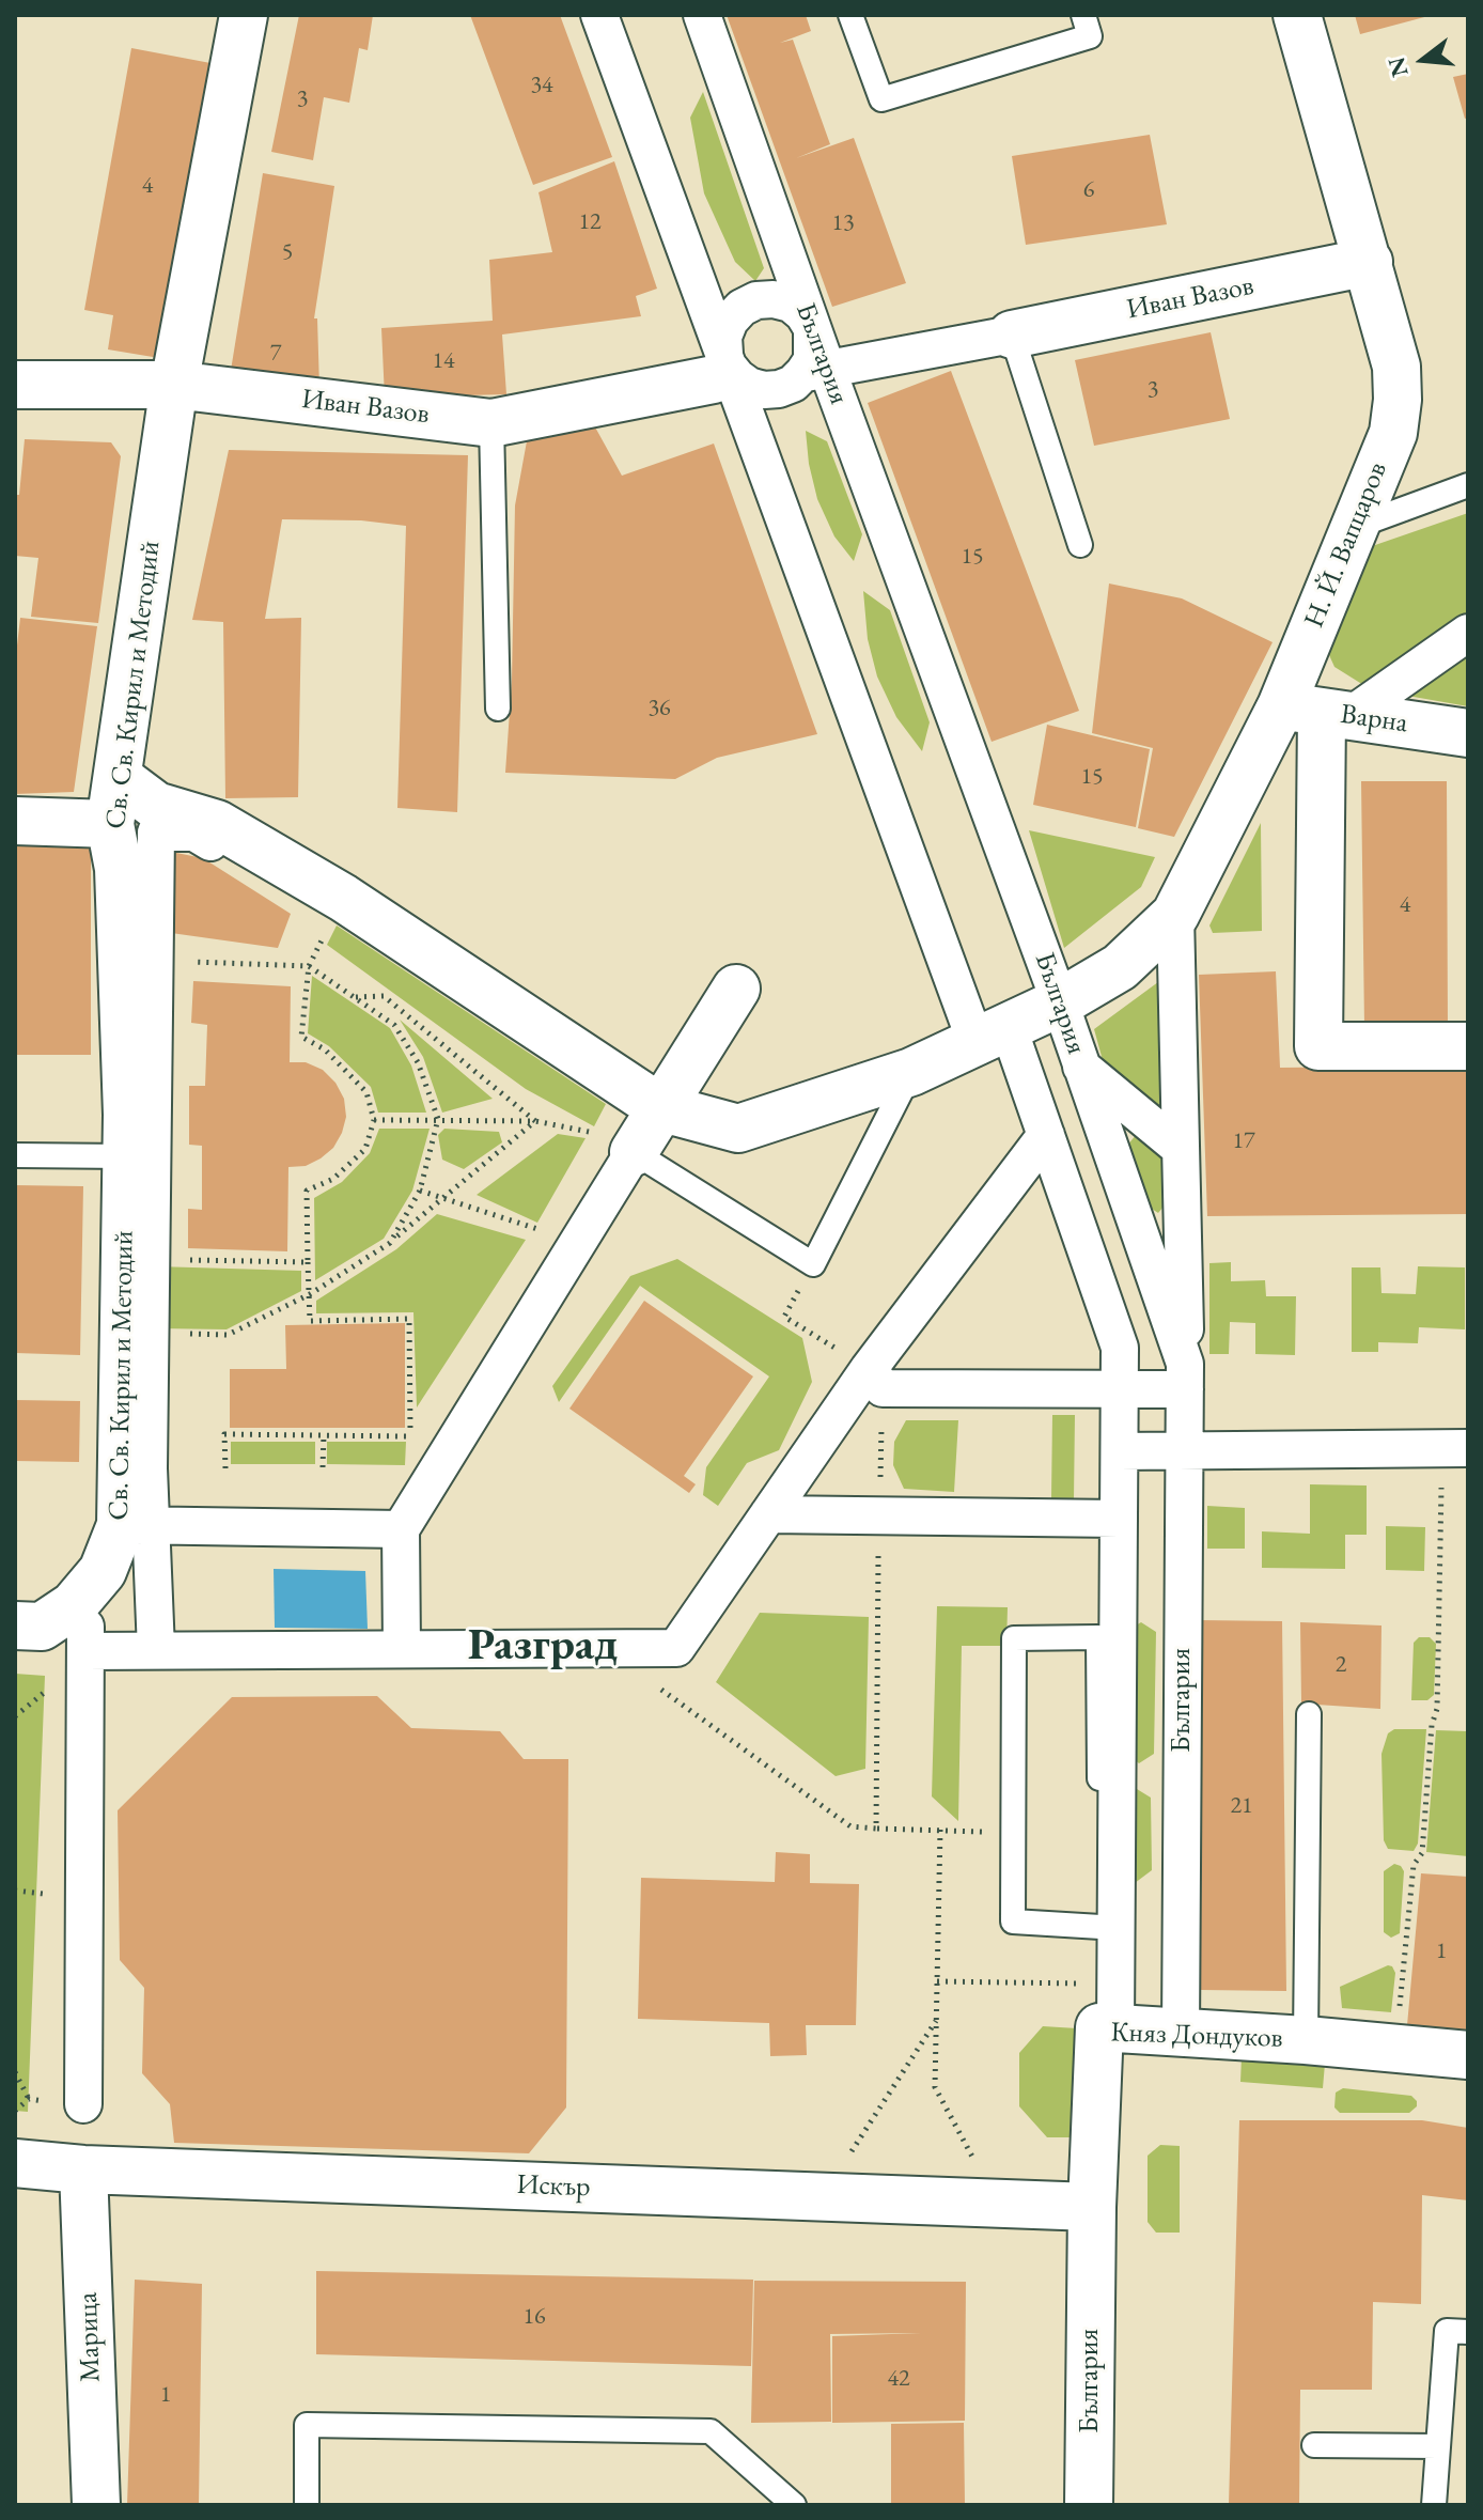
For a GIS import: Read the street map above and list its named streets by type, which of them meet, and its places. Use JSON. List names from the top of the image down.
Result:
{
  "streets": {
    "street": [
      "Иван Вазов",
      "България",
      "Н. Й. Вапцаров",
      "Св. Св. Кирил и Методий",
      "Варна",
      "Княз Дондуков",
      "Искър",
      "Марица"
    ]
  },
  "crossings": [
    ["Иван Вазов", "България"],
    ["Иван Вазов", "Н. Й. Вапцаров"],
    ["Иван Вазов", "Св. Св. Кирил и Методий"],
    ["България", "Н. Й. Вапцаров"],
    ["България", "Княз Дондуков"],
    ["България", "Искър"],
    ["Н. Й. Вапцаров", "Св. Св. Кирил и Методий"],
    ["Н. Й. Вапцаров", "Варна"],
    ["Княз Дондуков", "Искър"],
    ["Искър", "Марица"]
  ],
  "districts": ["Разград"],
  "house_numbers": [
    "34",
    "3",
    "4",
    "6",
    "12",
    "13",
    "5",
    "7",
    "14",
    "3",
    "15",
    "36",
    "15",
    "4",
    "17",
    "2",
    "21",
    "1",
    "16",
    "42",
    "1"
  ],
  "north": "left"
}
